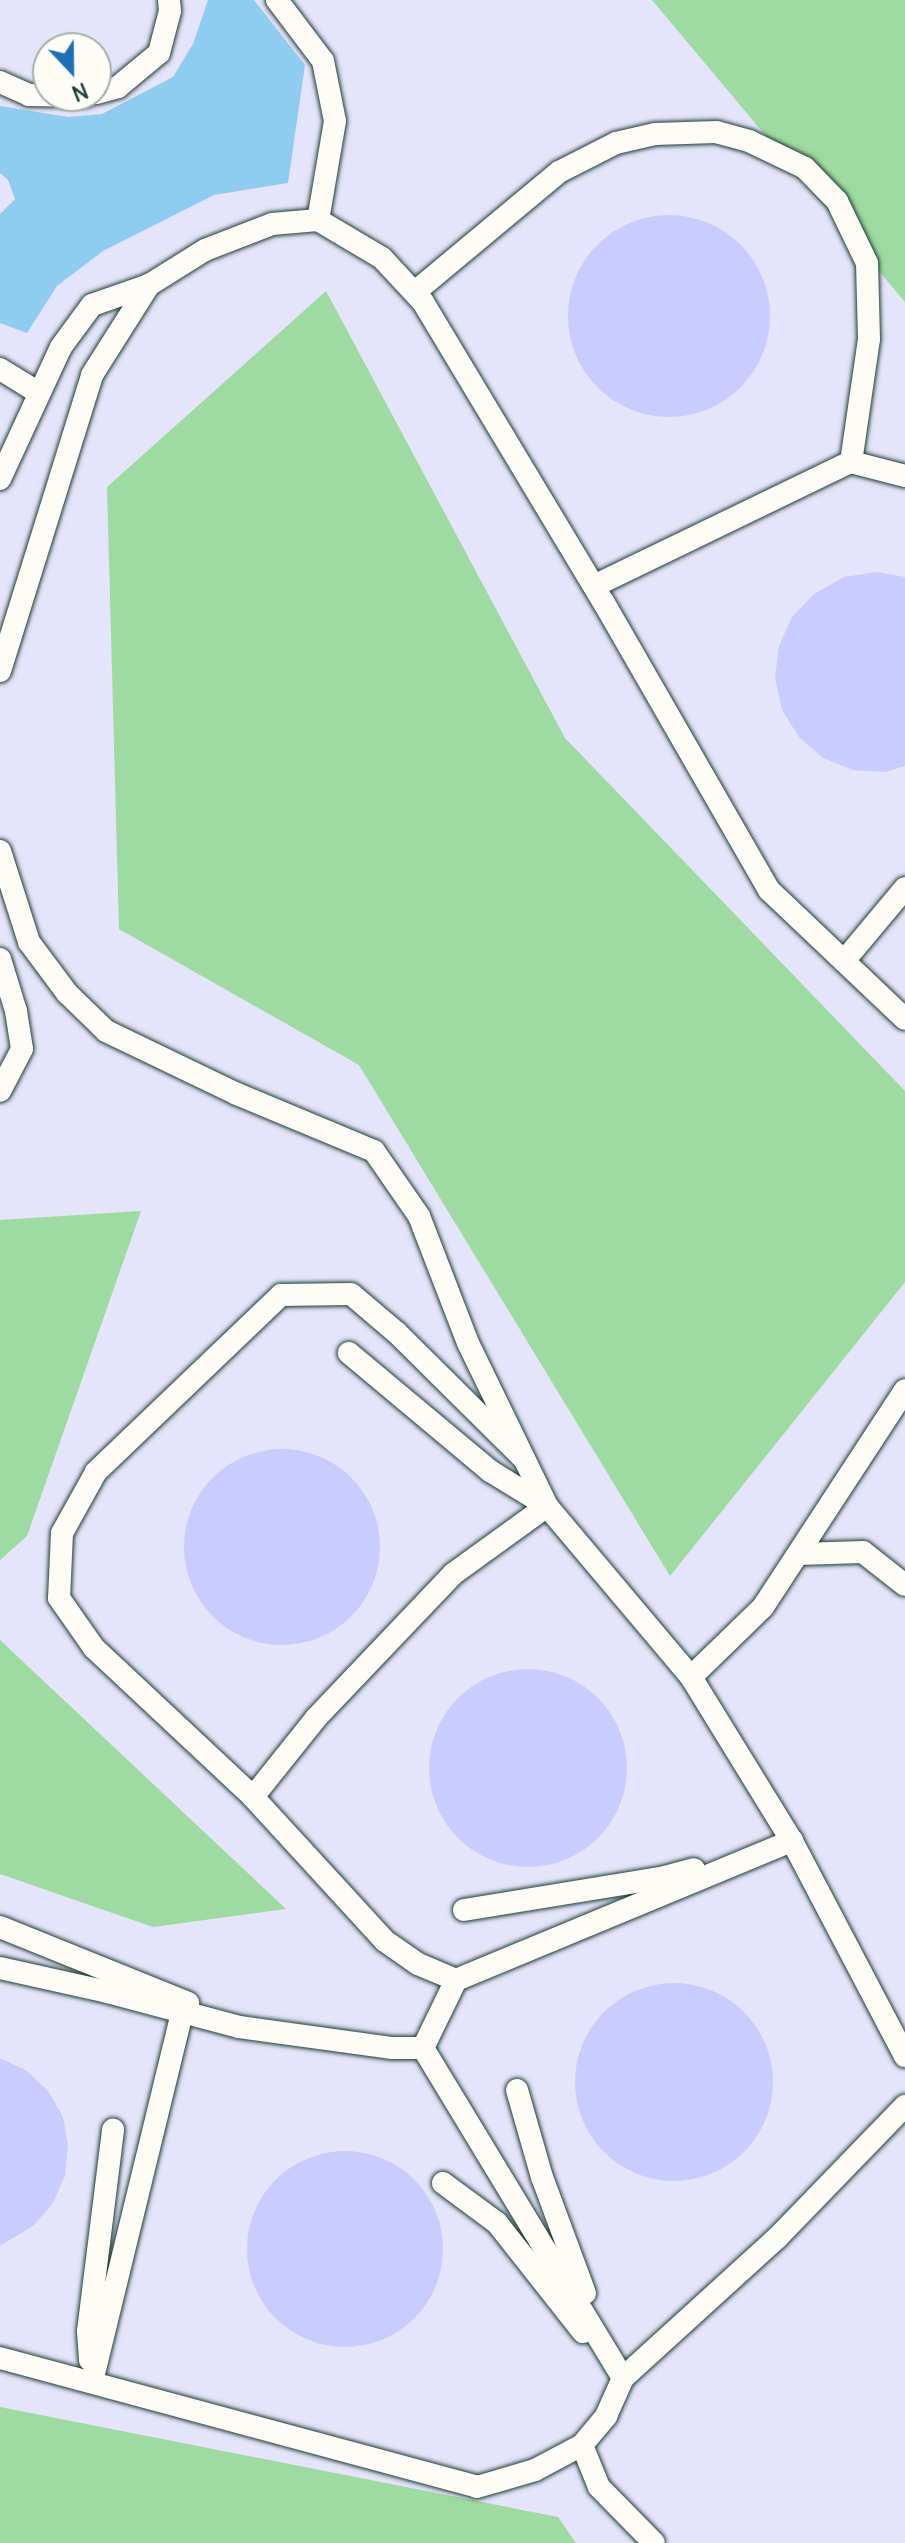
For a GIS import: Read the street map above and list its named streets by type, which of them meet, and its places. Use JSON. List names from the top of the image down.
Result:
{
  "north": "bottom"
}
